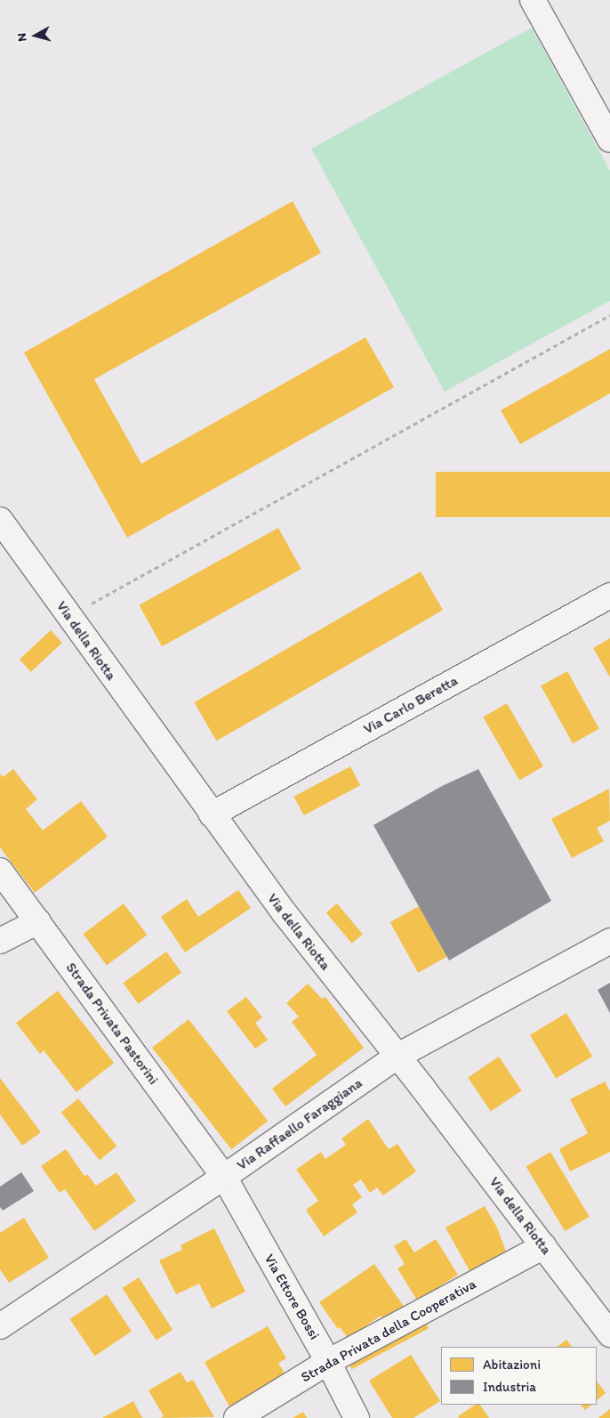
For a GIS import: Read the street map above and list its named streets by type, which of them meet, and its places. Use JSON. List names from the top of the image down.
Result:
{
  "streets": {
    "street": [
      "Via della Riotta",
      "Via Carlo Beretta",
      "Strada Privata Pastorini",
      "Via Raffaello Faraggiana",
      "Via Ettore Bossi",
      "Strada Privata della Cooperativa"
    ]
  },
  "crossings": [
    ["Via della Riotta", "Via Carlo Beretta"],
    ["Via della Riotta", "Via Raffaello Faraggiana"],
    ["Via della Riotta", "Strada Privata della Cooperativa"],
    ["Strada Privata Pastorini", "Via Raffaello Faraggiana"],
    ["Strada Privata Pastorini", "Via Ettore Bossi"],
    ["Via Raffaello Faraggiana", "Via Ettore Bossi"],
    ["Via Ettore Bossi", "Strada Privata della Cooperativa"]
  ],
  "legend": ["Abitazioni", "Industria"],
  "north": "left"
}
